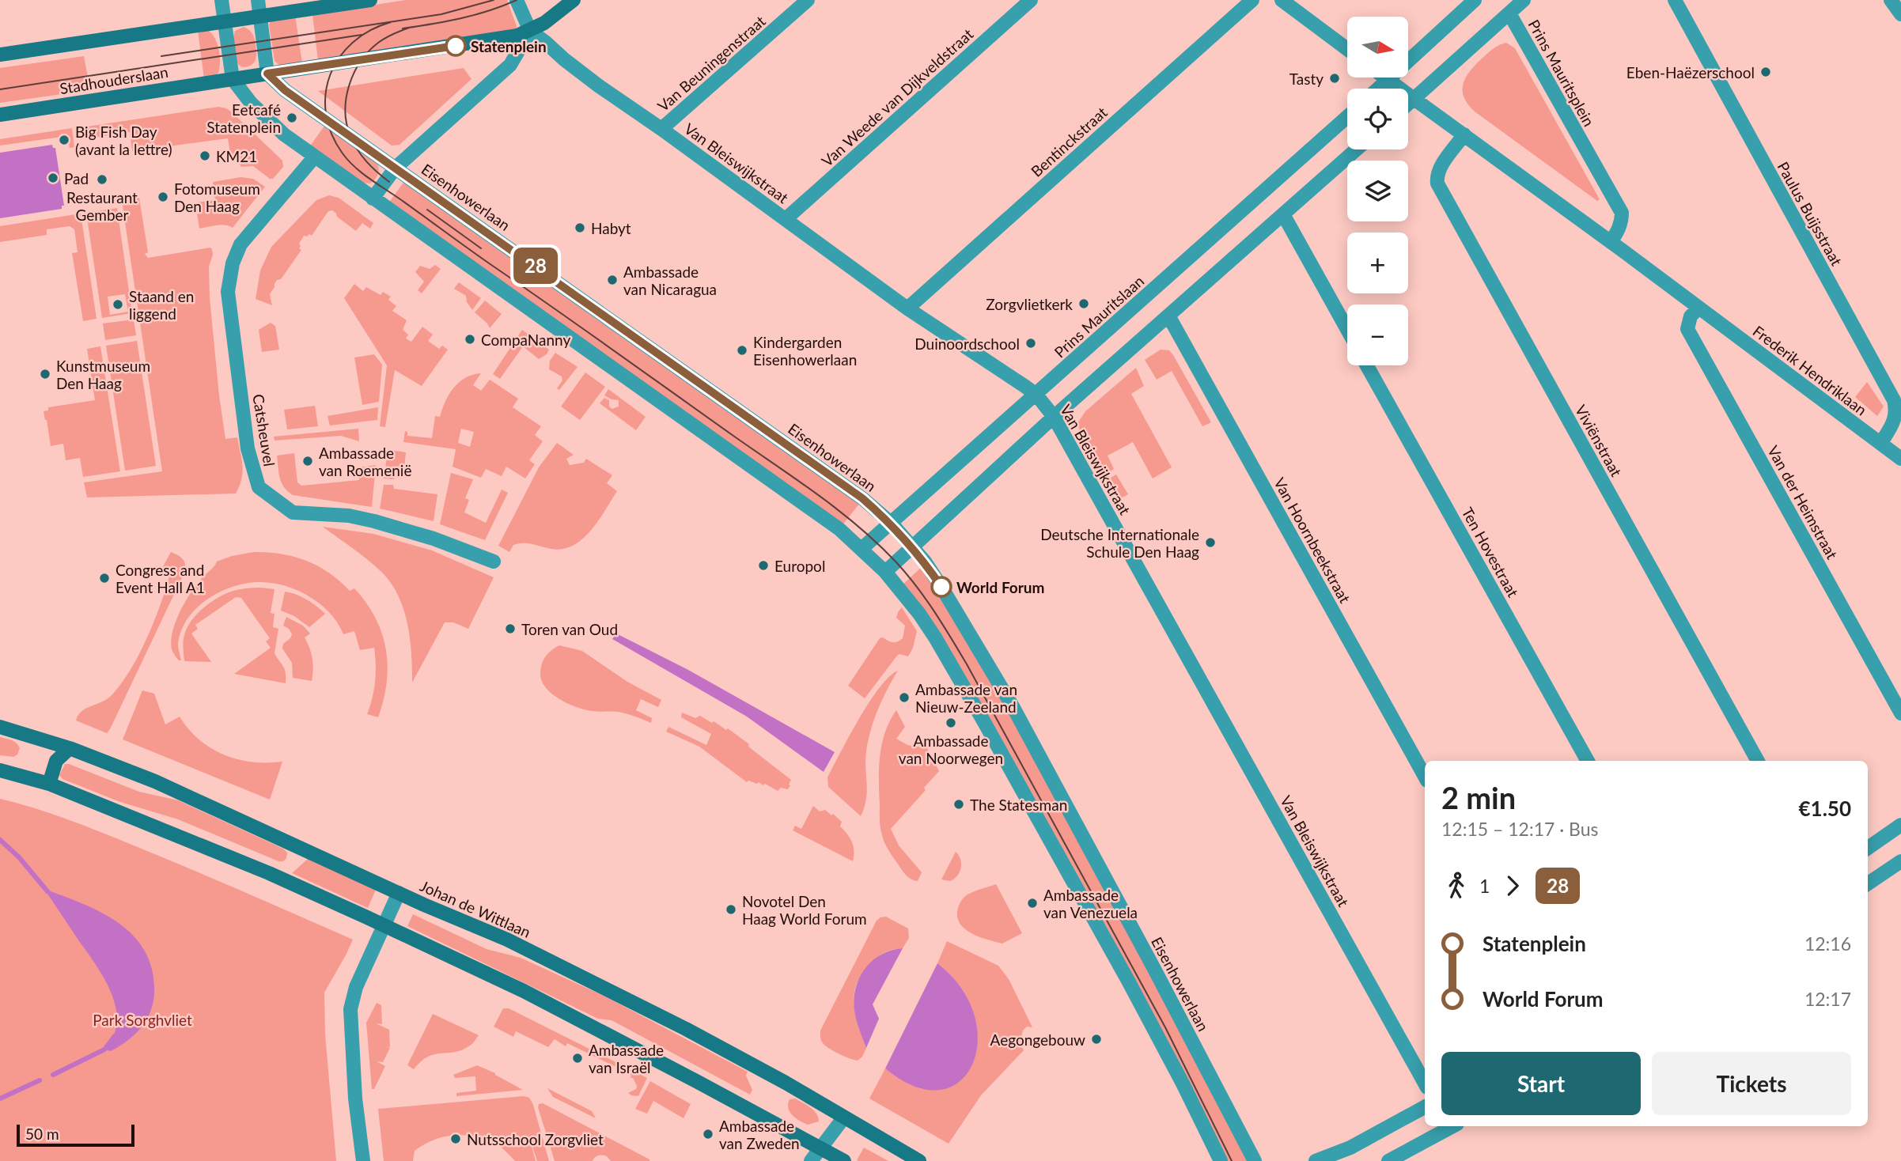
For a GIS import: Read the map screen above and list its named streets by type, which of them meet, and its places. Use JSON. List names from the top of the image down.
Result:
{
  "streets": {
    "main road": ["Stadhouderslaan", "Johan de Wittlaan"],
    "street": [
      "Van Beuningenstraat",
      "Prins Mauritsplein",
      "Van Weede van Dijkveldstraat",
      "Bentinckstraat",
      "Van Bleiswijkstraat",
      "Eisenhowerlaan",
      "Paulus Buijsstraat",
      "Prins Mauritslaan",
      "Frederik Hendriklaan",
      "Catsheuvel",
      "Viviënstraat",
      "Van der Heimstraat",
      "Van Hoornbeekstraat",
      "Ten Hovestraat"
    ]
  },
  "crossings": [
    ["Van Beuningenstraat", "Van Bleiswijkstraat"],
    ["Van Weede van Dijkveldstraat", "Van Bleiswijkstraat"],
    ["Bentinckstraat", "Van Bleiswijkstraat"],
    ["Van Bleiswijkstraat", "Prins Mauritslaan"],
    ["Eisenhowerlaan", "Prins Mauritslaan"],
    ["Paulus Buijsstraat", "Frederik Hendriklaan"],
    ["Frederik Hendriklaan", "Van der Heimstraat"]
  ],
  "parks": ["Park Sorghvliet"],
  "places": [
    "Statenplein",
    "Eben-Haëzerschool",
    "Tasty",
    "Eetcafé Statenplein",
    "Big Fish Day (avant la lettre)",
    "KM21",
    "Pad",
    "Restaurant Gember",
    "Fotomuseum Den Haag",
    "Habyt",
    "Ambassade van Nicaragua",
    "Zorgvlietkerk",
    "Staand en liggend",
    "CompaNanny",
    "Duinoordschool",
    "Kindergarden Eisenhowerlaan",
    "Kunstmuseum Den Haag",
    "Ambassade van Roemenië",
    "Deutsche Internationale Schule Den Haag",
    "Europol",
    "Congress and Event Hall A1",
    "World Forum",
    "Toren van Oud",
    "Ambassade van Nieuw-Zeeland",
    "Ambassade van Noorwegen",
    "The Statesman",
    "Ambassade van Venezuela",
    "Novotel Den Haag World Forum",
    "Aegongebouw",
    "Ambassade van Israël",
    "Ambassade van Zweden",
    "Nutsschool Zorgvliet"
  ],
  "lines": ["bus line 28"],
  "scale_bar": "50 m",
  "north": "right",
  "page": {
    "on_map": "28",
    "map_buttons": ["+", "−"],
    "heading": ["2 min", "12:15 – 12:17 · Bus", "€1.50"],
    "legs": ["1", "28"],
    "list": [
      {
        "name": "Statenplein",
        "value": "12:16"
      },
      {
        "name": "World Forum",
        "value": "12:17"
      }
    ],
    "buttons": ["Start", "Tickets"],
    "scale": "50 m"
  }
}
